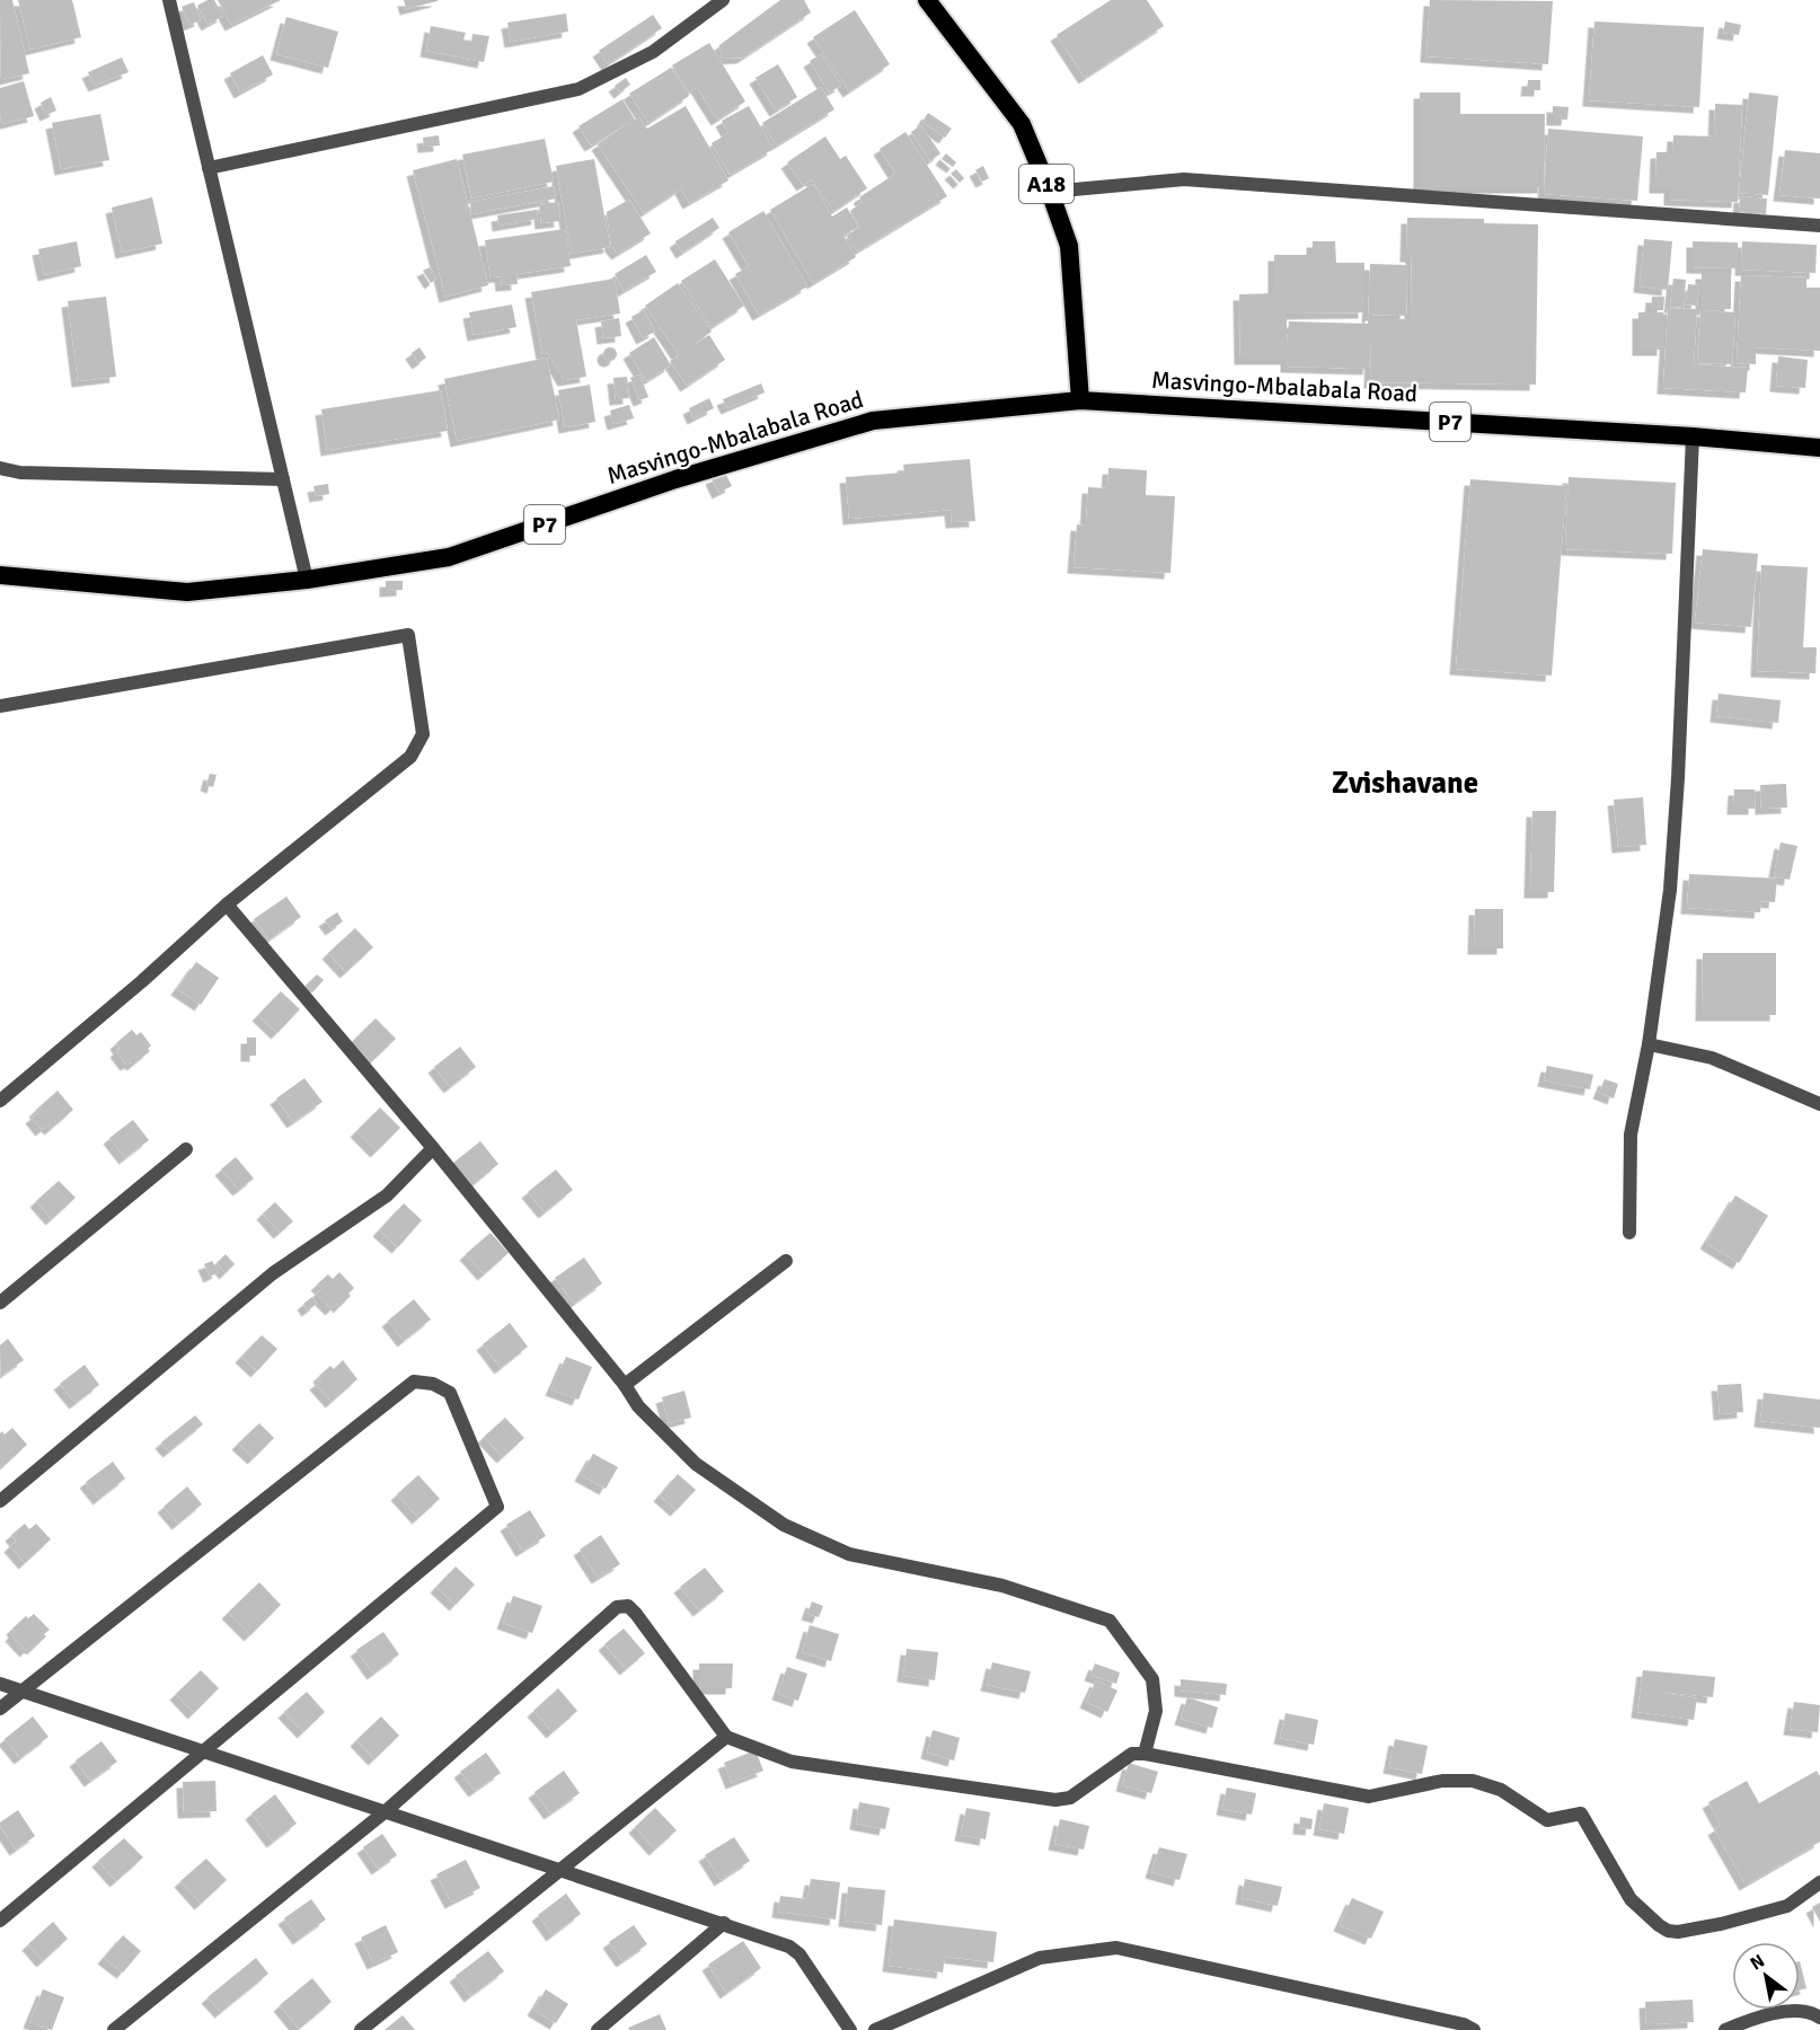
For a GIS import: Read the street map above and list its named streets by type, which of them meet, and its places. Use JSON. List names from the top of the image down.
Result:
{
  "streets": {
    "highway": ["A18", "Masvingo-Mbalabala Road", "P7"]
  },
  "crossings": [
    ["A18", "Masvingo-Mbalabala Road"]
  ],
  "districts": ["Zvishavane"],
  "north": "top left"
}
